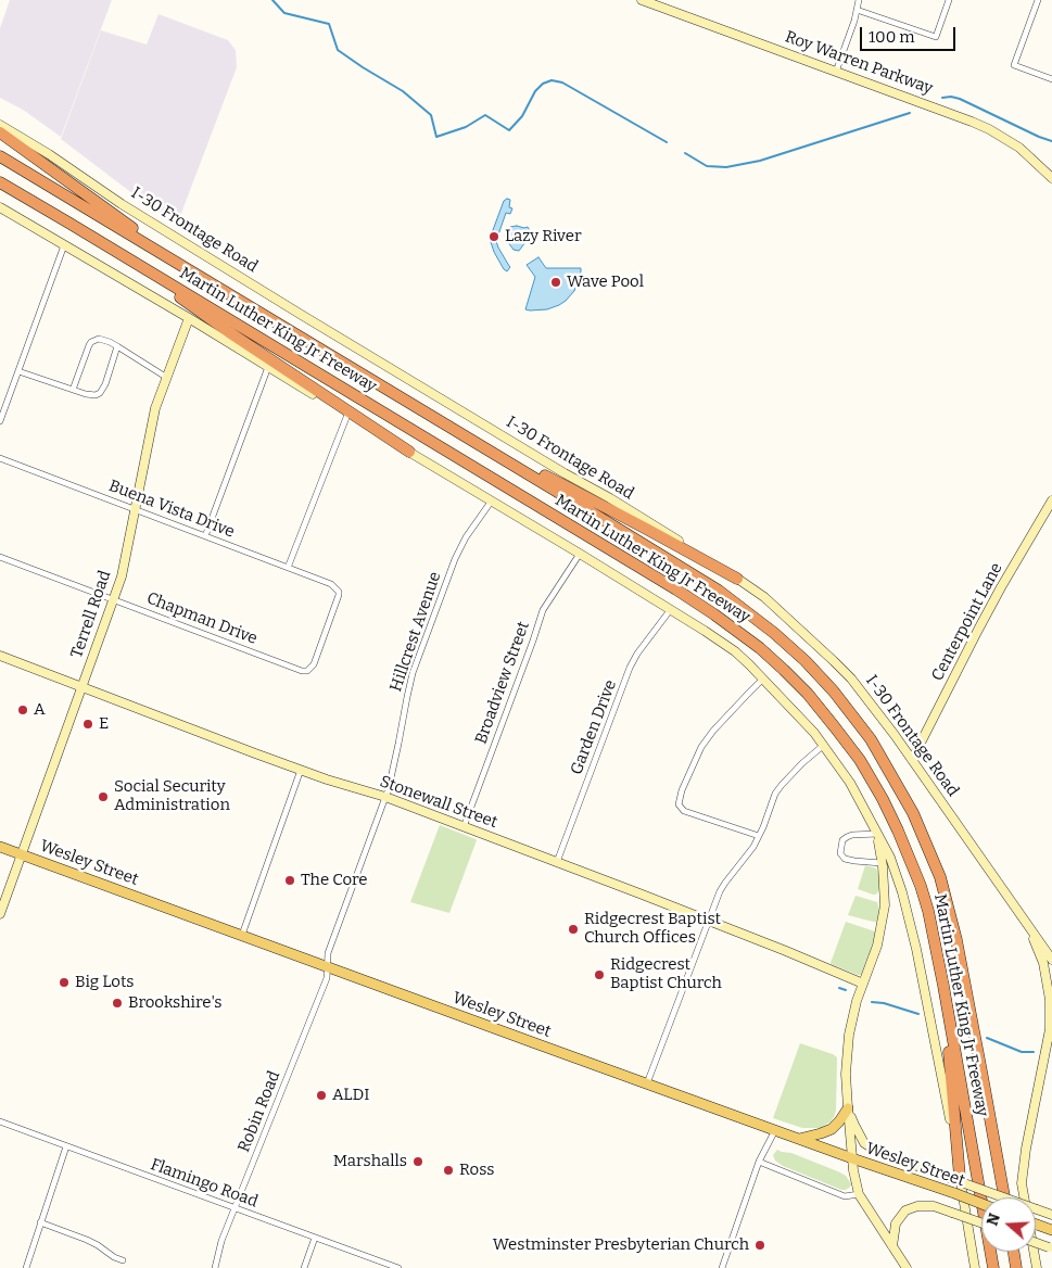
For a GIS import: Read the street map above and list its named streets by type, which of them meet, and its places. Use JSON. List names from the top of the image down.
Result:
{
  "streets": {
    "highway": ["Martin Luther King Jr Freeway"],
    "main road": [
      "Roy Warren Parkway",
      "I-30 Frontage Road",
      "Terrell Road",
      "Centerpoint Lane",
      "Stonewall Street",
      "Wesley Street"
    ],
    "street": [
      "Buena Vista Drive",
      "Chapman Drive",
      "Hillcrest Avenue",
      "Broadview Street",
      "Garden Drive",
      "Robin Road",
      "Flamingo Road"
    ]
  },
  "crossings": [
    ["I-30 Frontage Road", "Centerpoint Lane"],
    ["Buena Vista Drive", "Terrell Road"],
    ["Buena Vista Drive", "Chapman Drive"],
    ["Terrell Road", "Chapman Drive"],
    ["Terrell Road", "Stonewall Street"],
    ["Terrell Road", "Wesley Street"],
    ["Hillcrest Avenue", "Stonewall Street"],
    ["Hillcrest Avenue", "Wesley Street"],
    ["Hillcrest Avenue", "Robin Road"],
    ["Broadview Street", "Stonewall Street"],
    ["Garden Drive", "Stonewall Street"],
    ["Wesley Street", "Robin Road"],
    ["Robin Road", "Flamingo Road"]
  ],
  "places": [
    "Lazy River",
    "Wave Pool",
    "A",
    "E",
    "Social Security Administration",
    "The Core",
    "Ridgecrest Baptist Church Offices",
    "Ridgecrest Baptist Church",
    "Big Lots",
    "Brookshire's",
    "ALDI",
    "Marshalls",
    "Ross",
    "Westminster Presbyterian Church"
  ],
  "scale_bar": "100 m",
  "north": "left"
}
